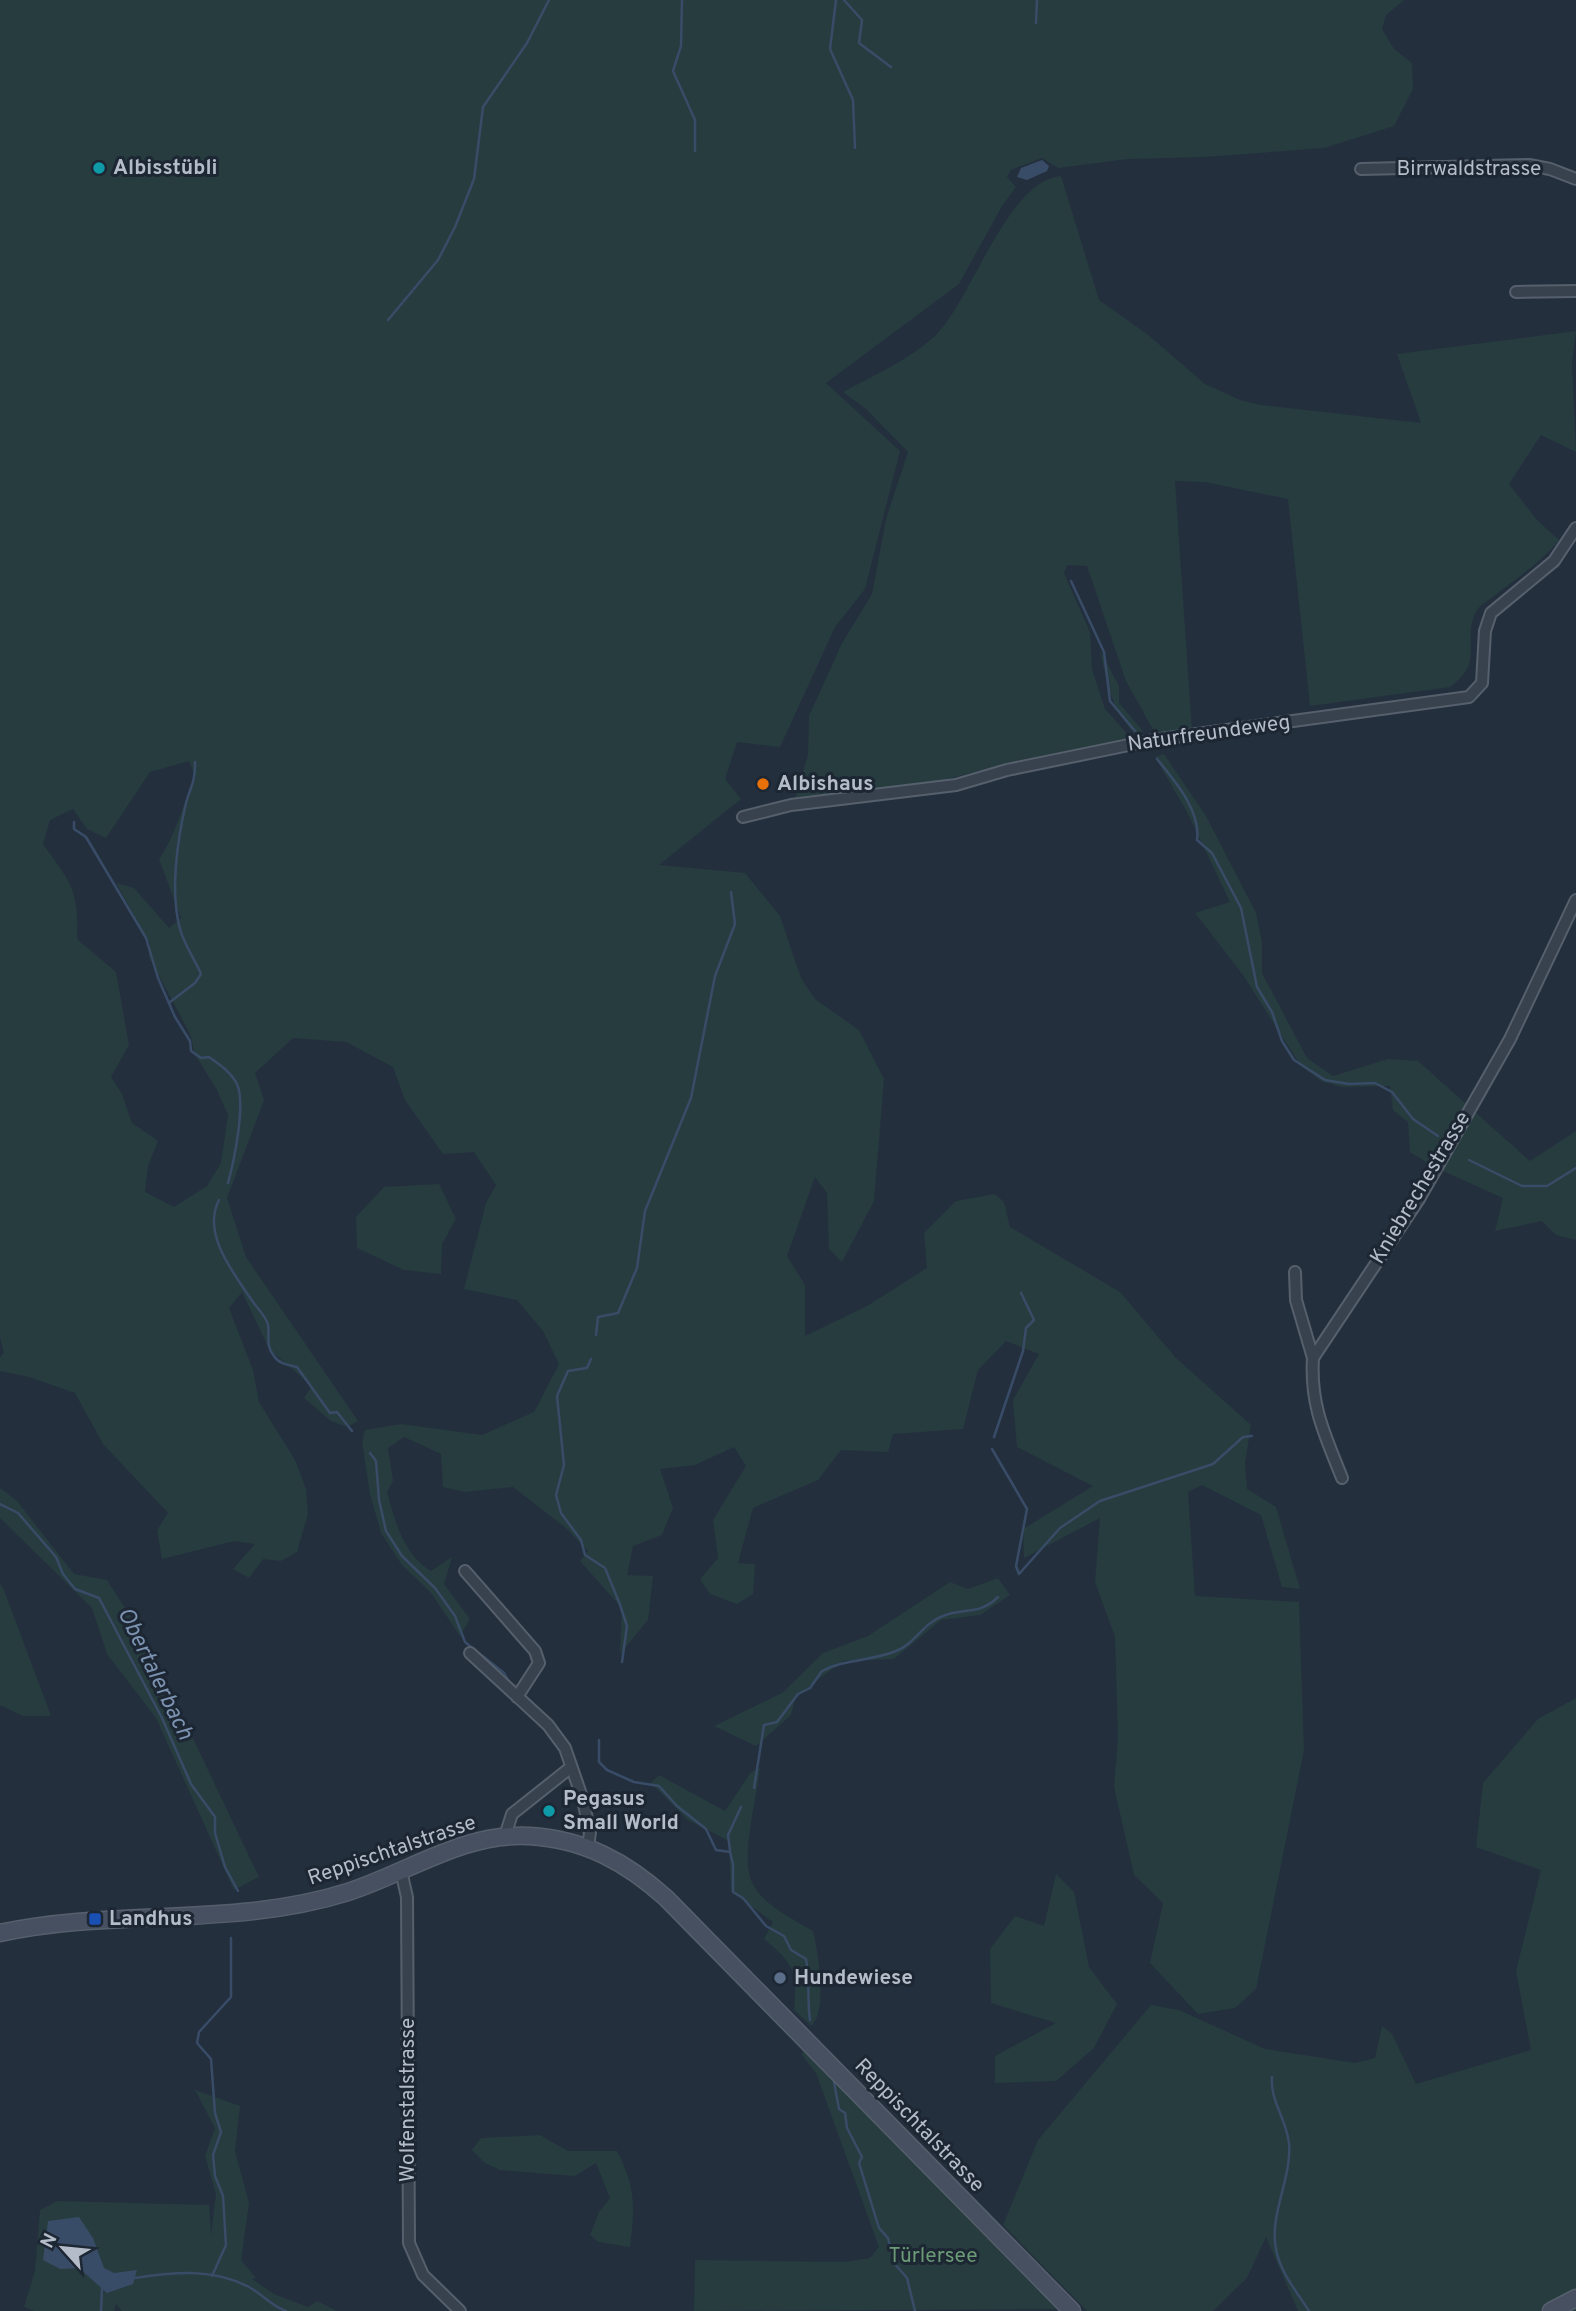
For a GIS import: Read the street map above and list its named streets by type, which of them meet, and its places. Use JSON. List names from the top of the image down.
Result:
{
  "streets": {
    "main road": ["Reppischtalstrasse"],
    "street": [
      "Birrwaldstrasse",
      "Naturfreundeweg",
      "Kniebrechestrasse",
      "Wolfenstalstrasse"
    ]
  },
  "crossings": [
    ["Reppischtalstrasse", "Wolfenstalstrasse"]
  ],
  "water": ["Obertalerbach"],
  "parks": ["Türlersee"],
  "places": {
    "other": [
      "Albisstübli",
      "Albishaus",
      "Pegasus Small World",
      "Hundewiese"
    ],
    "transit": ["Landhus"]
  },
  "north": "top left"
}
